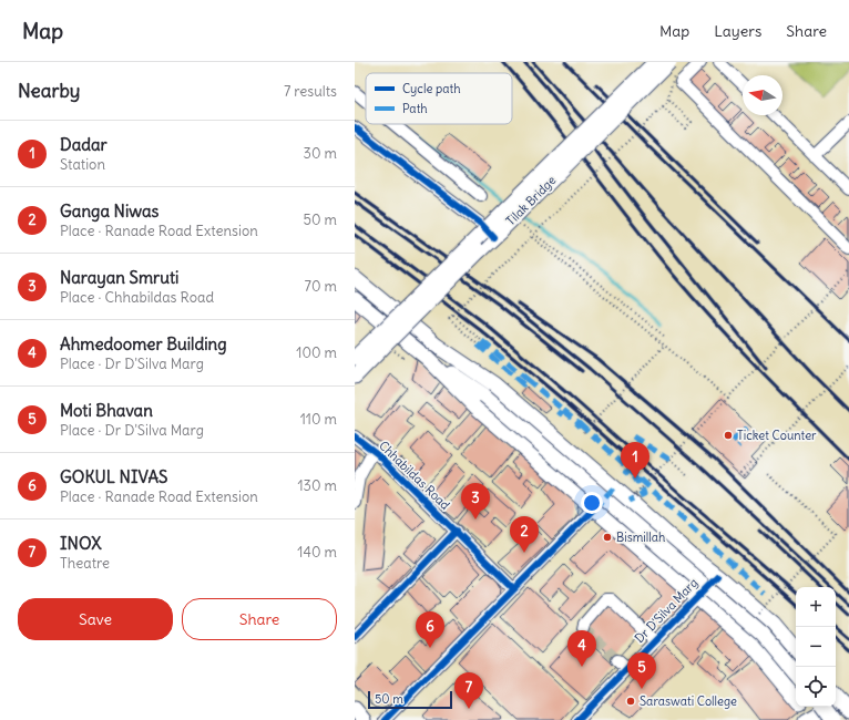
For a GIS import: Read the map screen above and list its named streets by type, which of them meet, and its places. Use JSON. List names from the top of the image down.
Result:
{
  "streets": {
    "main road": ["Tilak Bridge"],
    "street": ["Chhabildas Road", "Dr D'Silva Marg"]
  },
  "places": ["Ticket Counter", "Bismillah", "Saraswati College"],
  "legend": ["Cycle path", "Path"],
  "scale_bar": "50 m",
  "north": "left",
  "page": {
    "header": "Map",
    "nav": ["Map", "Layers", "Share"],
    "heading": ["Nearby", "7 results"],
    "list": [
      {
        "mark": "1",
        "name": "Dadar",
        "note": "Station",
        "value": "30 m"
      },
      {
        "mark": "2",
        "name": "Ganga Niwas",
        "note": "Place · Ranade Road Extension",
        "value": "50 m"
      },
      {
        "mark": "3",
        "name": "Narayan Smruti",
        "note": "Place · Chhabildas Road",
        "value": "70 m"
      },
      {
        "mark": "4",
        "name": "Ahmedoomer Building",
        "note": "Place · Dr D'Silva Marg",
        "value": "100 m"
      },
      {
        "mark": "5",
        "name": "Moti Bhavan",
        "note": "Place · Dr D'Silva Marg",
        "value": "110 m"
      },
      {
        "mark": "6",
        "name": "GOKUL NIVAS",
        "note": "Place · Ranade Road Extension",
        "value": "130 m"
      },
      {
        "mark": "7",
        "name": "INOX",
        "note": "Theatre",
        "value": "140 m"
      }
    ],
    "pins": [
      "1",
      "3",
      "2",
      "6",
      "4",
      "5",
      "7"
    ],
    "buttons": ["Save", "Share"],
    "map_buttons": ["+", "−"],
    "scale": "50 m"
  }
}
